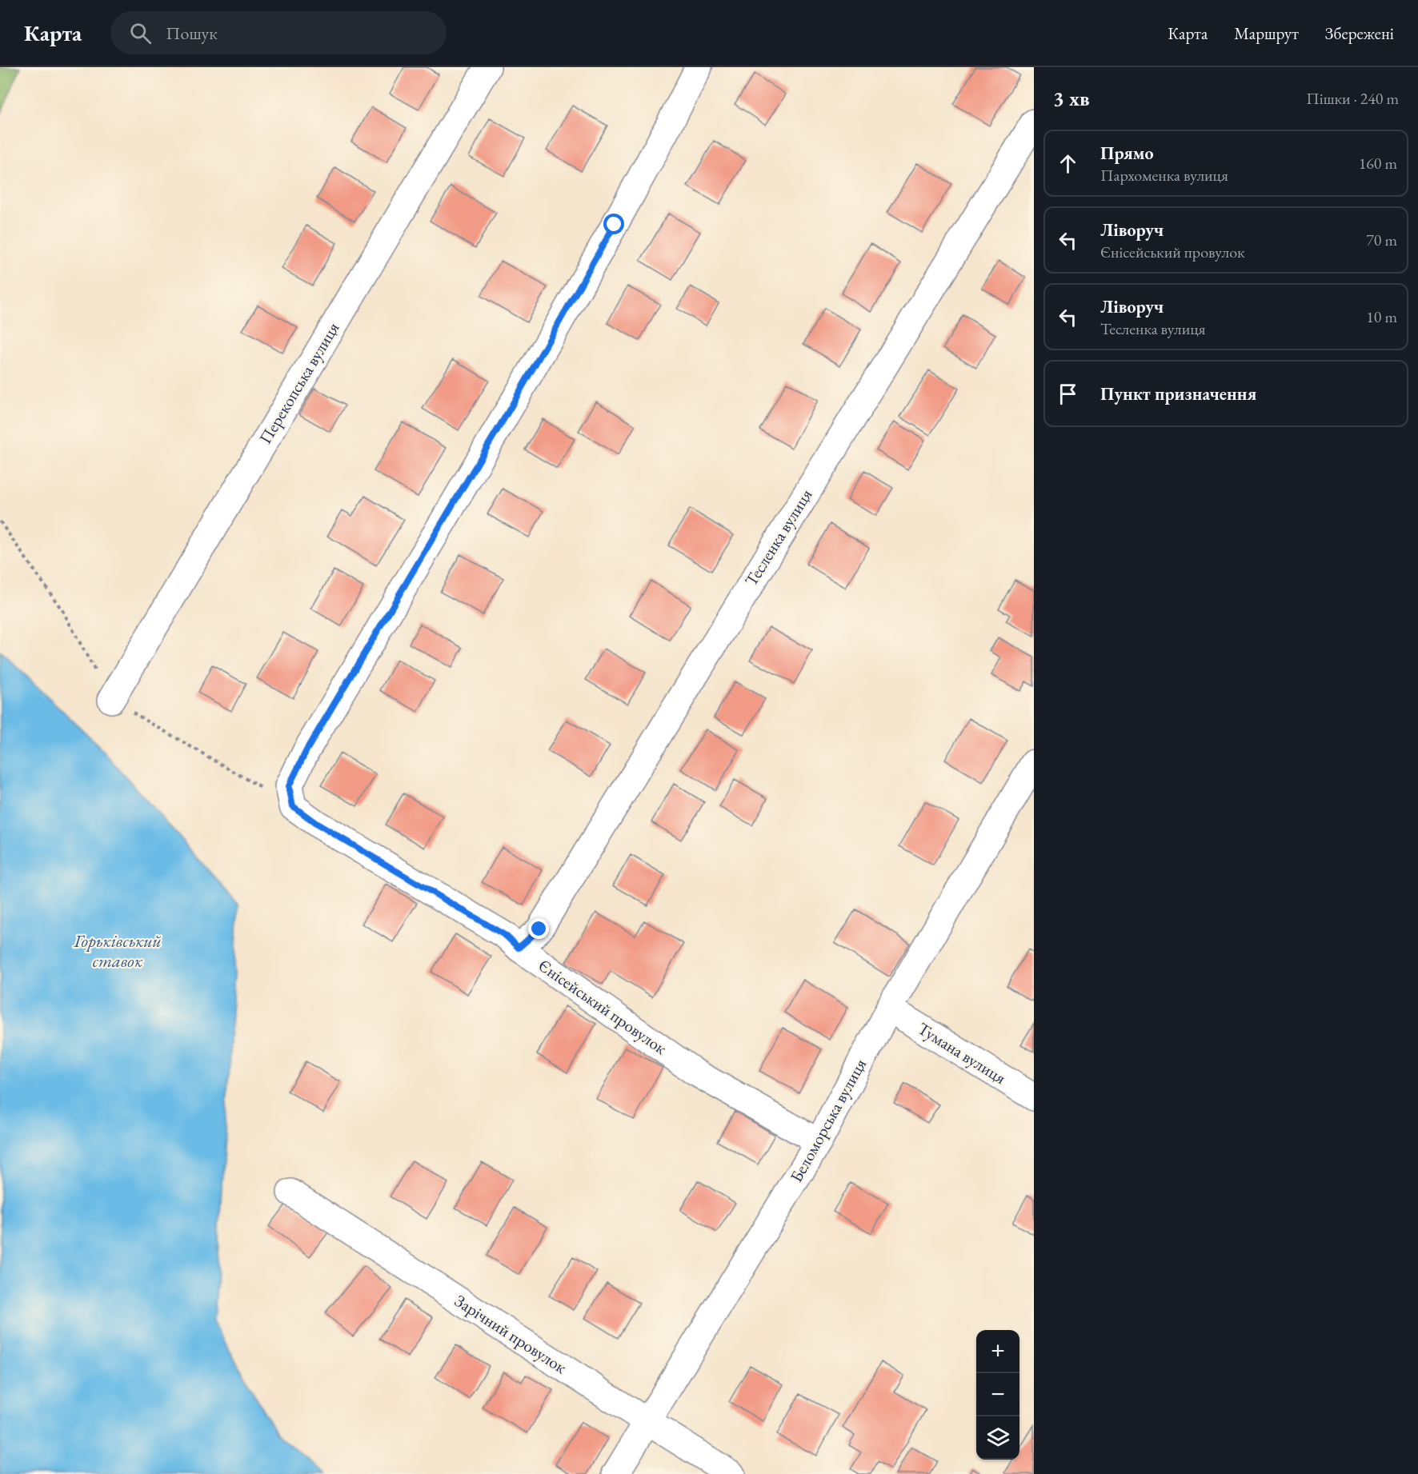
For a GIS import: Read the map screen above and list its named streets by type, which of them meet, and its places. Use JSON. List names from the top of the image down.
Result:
{
  "streets": {
    "street": [
      "Перекопська вулиця",
      "Тесленка вулиця",
      "Єнісейський провулок",
      "Тумана вулиця",
      "Беломорська вулиця",
      "Зарічний провулок"
    ]
  },
  "crossings": [
    ["Тесленка вулиця", "Єнісейський провулок"],
    ["Єнісейський провулок", "Беломорська вулиця"],
    ["Тумана вулиця", "Беломорська вулиця"],
    ["Беломорська вулиця", "Зарічний провулок"]
  ],
  "water": ["Горьківський ставок"],
  "page": {
    "header": "Карта",
    "search": "Пошук",
    "nav": ["Карта", "Маршрут", "Збережені"],
    "heading": ["3 хв", "Пішки · 240 m"],
    "list": [
      ["Прямо", "Пархоменка вулиця", "160 m"],
      ["Ліворуч", "Єнісейський провулок", "70 m"],
      ["Ліворуч", "Тесленка вулиця", "10 m"],
      "Пункт призначення"
    ],
    "map_buttons": ["+", "−"]
  }
}
